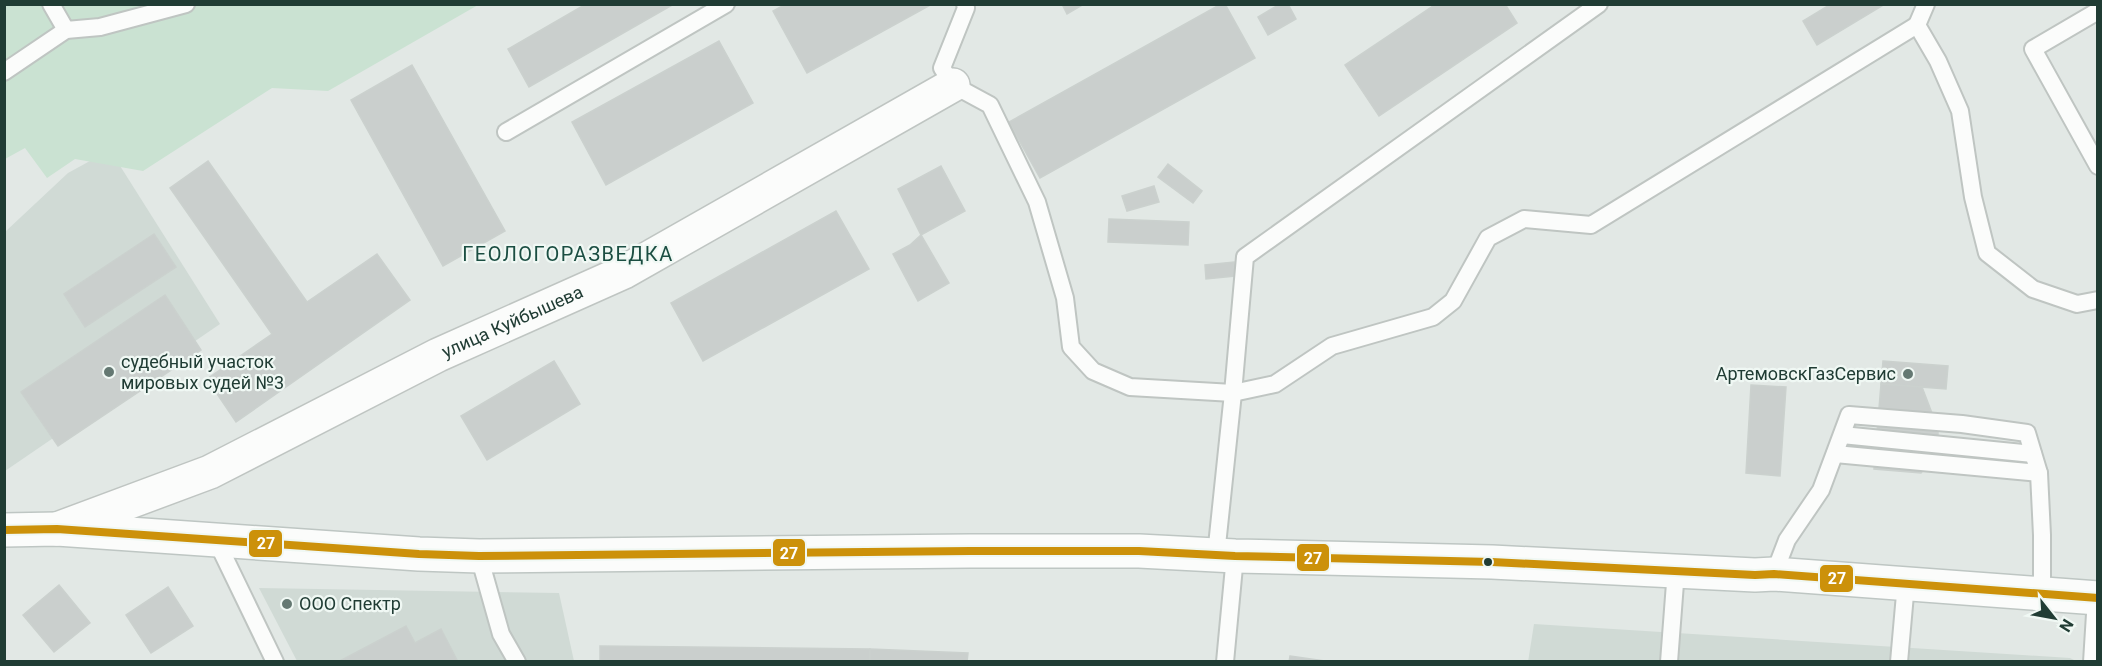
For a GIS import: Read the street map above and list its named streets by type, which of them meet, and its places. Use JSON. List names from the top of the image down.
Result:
{
  "streets": {
    "main road": ["улица Куйбышева"]
  },
  "districts": ["ГЕОЛОГОРАЗВЕДКА"],
  "places": ["судебный участок мировых судей №3", "АртемовскГазСервис", "ООО Спектр"],
  "lines": ["transit line 27"],
  "north": "bottom right"
}
